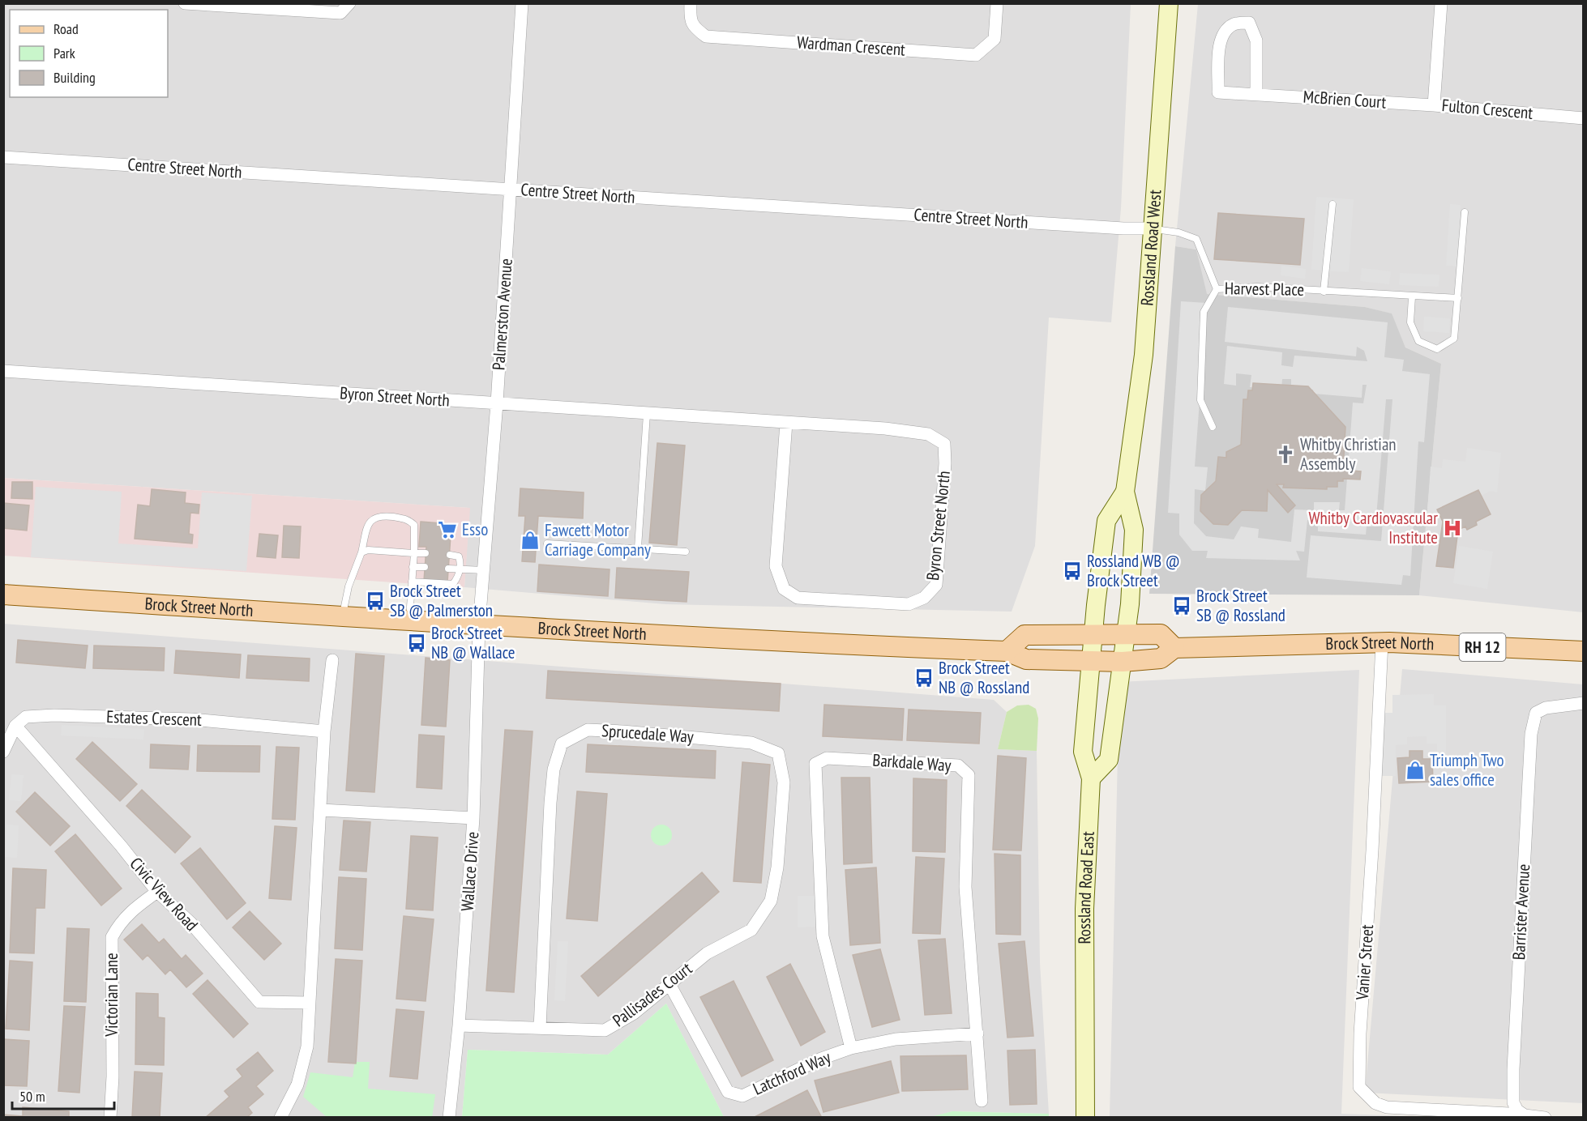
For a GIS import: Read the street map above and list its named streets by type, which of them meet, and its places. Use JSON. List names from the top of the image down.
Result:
{
  "streets": {
    "main road": [
      "Rossland Road West",
      "Brock Street North",
      "RH 12",
      "Rossland Road East"
    ],
    "street": [
      "Wardman Crescent",
      "McBrien Court",
      "Fulton Crescent",
      "Centre Street North",
      "Palmerston Avenue",
      "Byron Street North",
      "Estates Crescent",
      "Sprucedale Way",
      "Barkdale Way",
      "Wallace Drive",
      "Civic View Road",
      "Barrister Avenue",
      "Vanier Street",
      "Victorian Lane",
      "Pallisades Court",
      "Latchford Way"
    ],
    "lane": ["Harvest Place"]
  },
  "crossings": [
    ["McBrien Court", "Fulton Crescent"],
    ["Centre Street North", "Rossland Road West"],
    ["Centre Street North", "Harvest Place"],
    ["Centre Street North", "Palmerston Avenue"],
    ["Rossland Road West", "Harvest Place"],
    ["Rossland Road West", "Brock Street North"],
    ["Rossland Road West", "Rossland Road East"],
    ["Palmerston Avenue", "Byron Street North"],
    ["Palmerston Avenue", "Brock Street North"],
    ["Palmerston Avenue", "Wallace Drive"],
    ["Brock Street North", "Wallace Drive"],
    ["Brock Street North", "Rossland Road East"],
    ["Brock Street North", "Vanier Street"],
    ["Estates Crescent", "Civic View Road"],
    ["Sprucedale Way", "Pallisades Court"],
    ["Barkdale Way", "Latchford Way"],
    ["Wallace Drive", "Pallisades Court"],
    ["Civic View Road", "Victorian Lane"],
    ["Barrister Avenue", "Vanier Street"],
    ["Pallisades Court", "Latchford Way"]
  ],
  "places": {
    "church": ["Whitby Christian Assembly"],
    "hospital": ["Whitby Cardiovascular Institute"],
    "supermarket": ["Esso"],
    "shop": ["Fawcett Motor Carriage Company", "Triumph Two sales office"],
    "bus stop": [
      "Rossland WB @ Brock Street",
      "Brock Street SB @ Palmerston",
      "Brock Street SB @ Rossland",
      "Brock Street NB @ Wallace",
      "Brock Street NB @ Rossland"
    ]
  },
  "legend": ["Road", "Park", "Building"],
  "scale_bar": "50 m"
}
